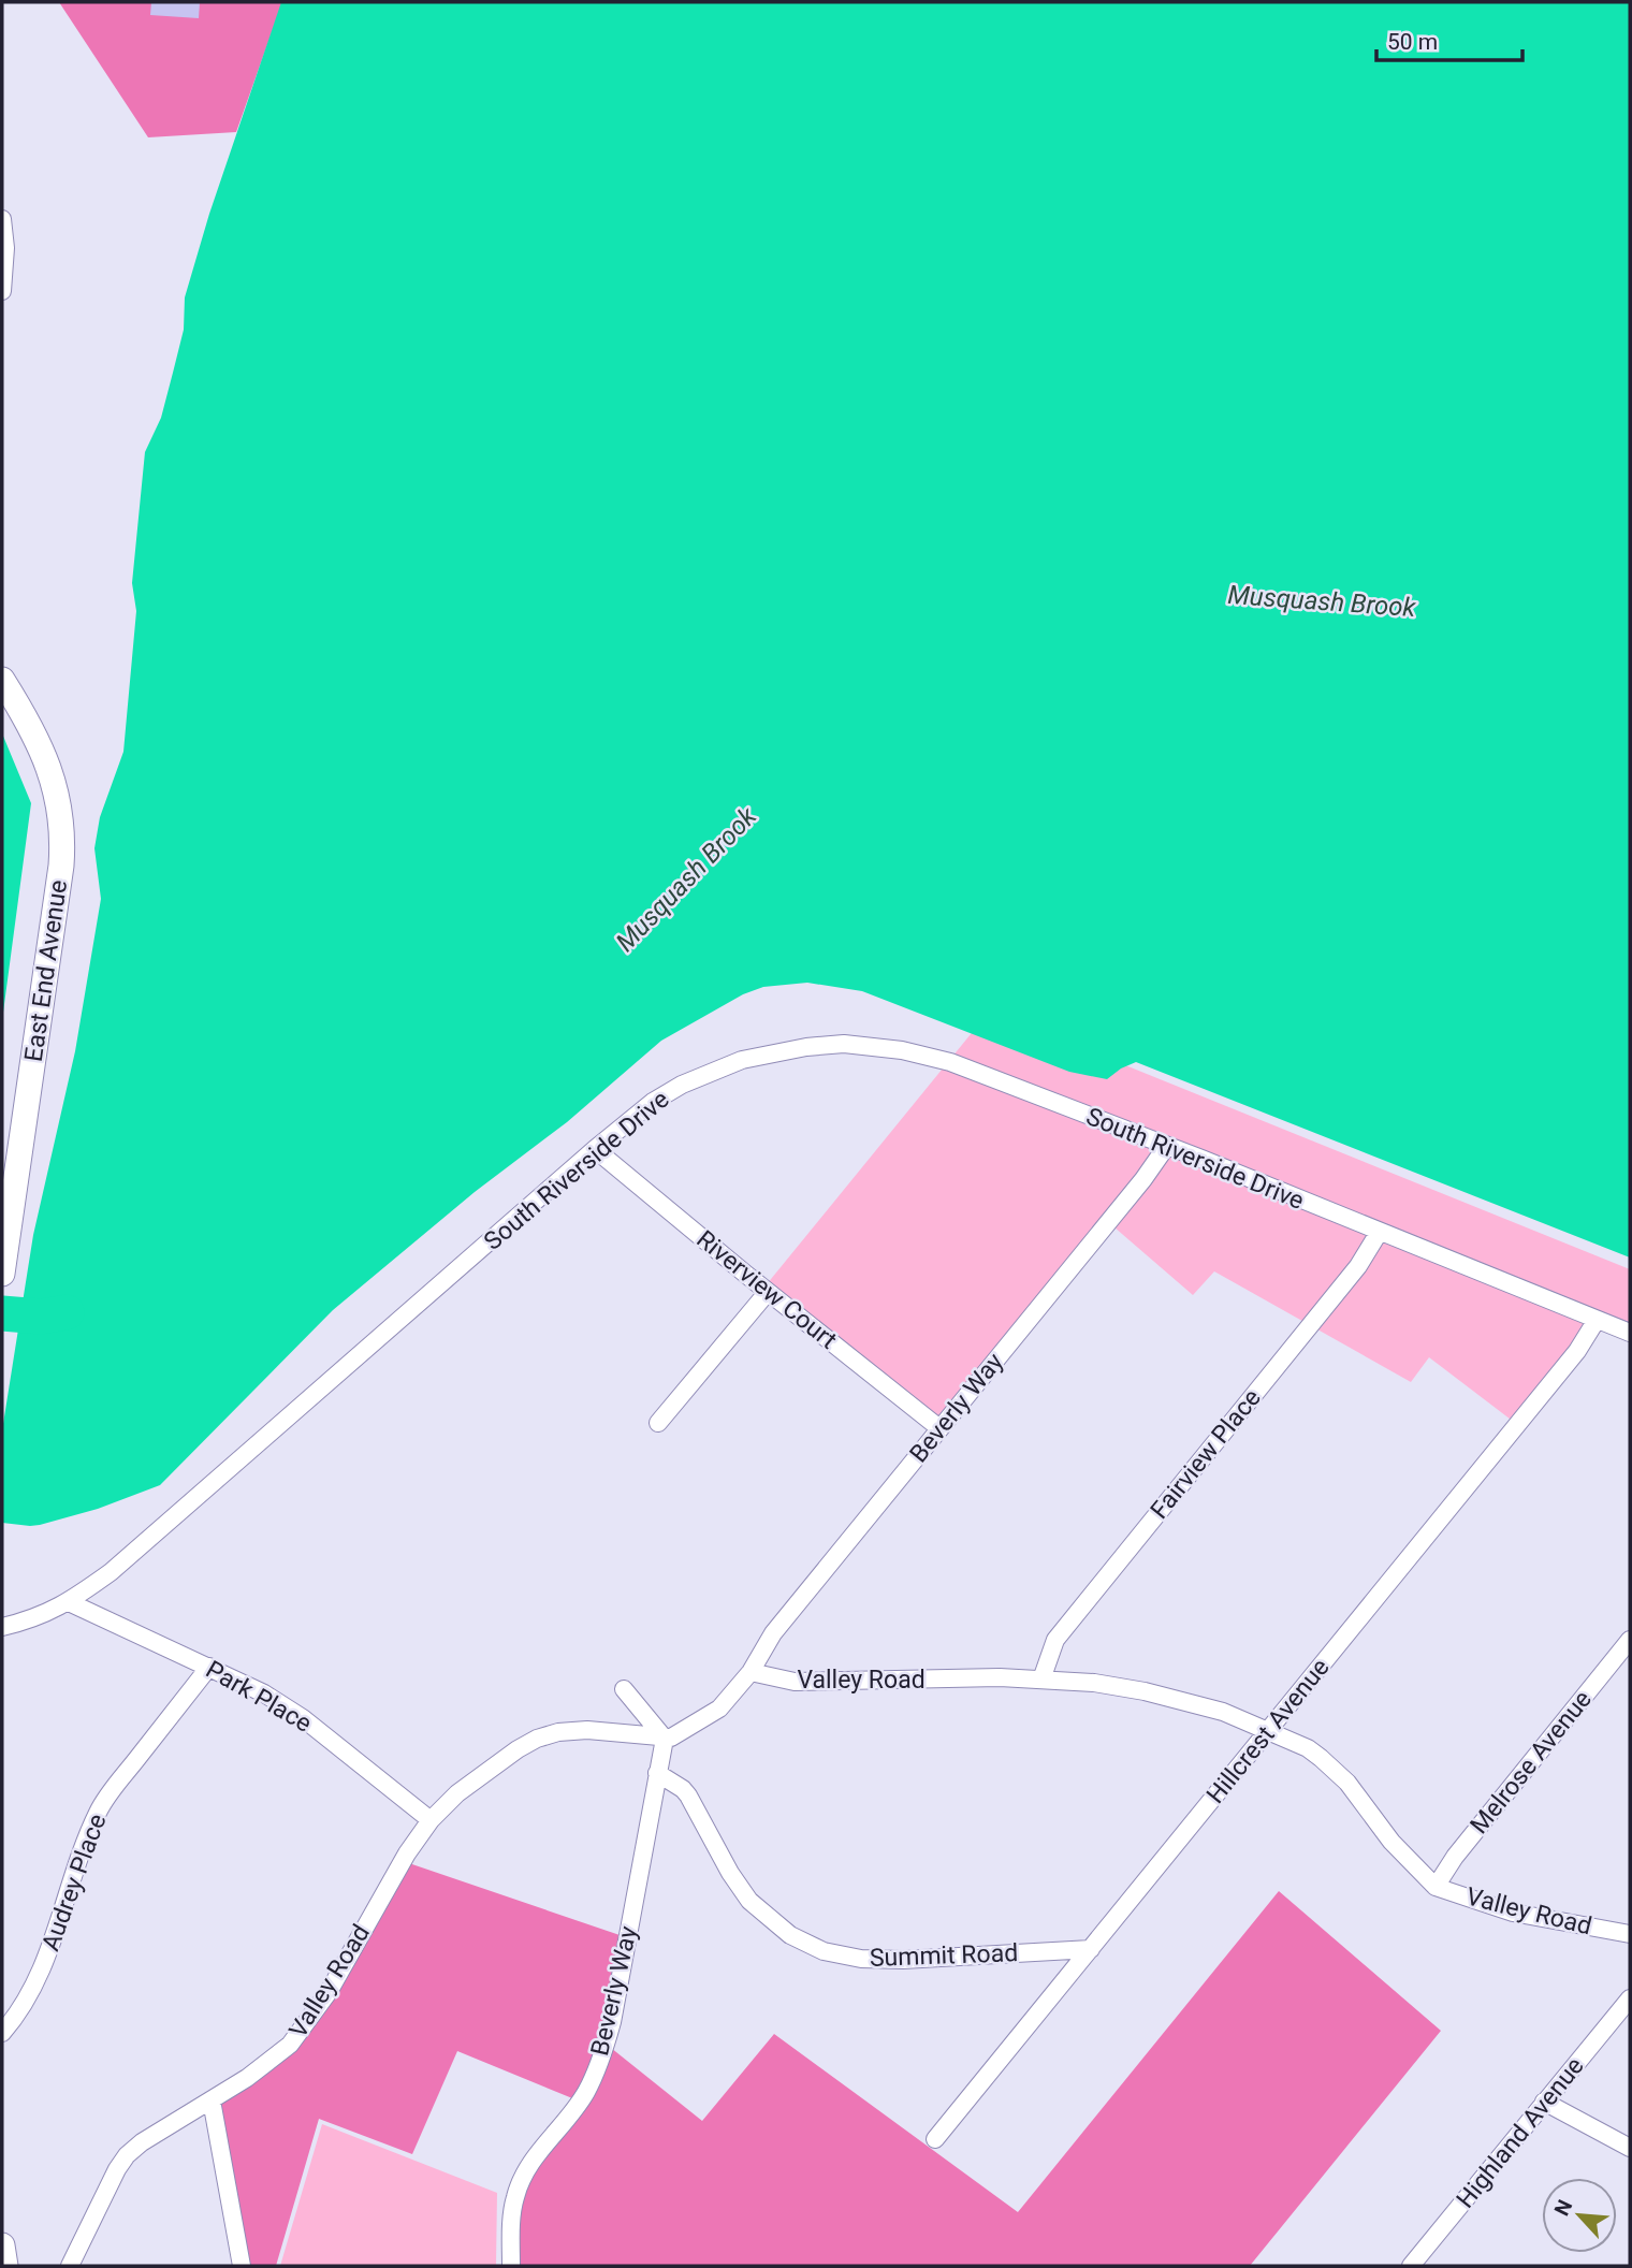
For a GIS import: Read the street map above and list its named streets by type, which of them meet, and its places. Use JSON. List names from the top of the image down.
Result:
{
  "streets": {
    "street": [
      "East End Avenue",
      "South Riverside Drive",
      "Riverview Court",
      "Beverly Way",
      "Fairview Place",
      "Valley Road",
      "Park Place",
      "Hillcrest Avenue",
      "Melrose Avenue",
      "Audrey Place",
      "Summit Road",
      "Highland Avenue"
    ]
  },
  "crossings": [
    ["South Riverside Drive", "Riverview Court"],
    ["South Riverside Drive", "Beverly Way"],
    ["South Riverside Drive", "Fairview Place"],
    ["South Riverside Drive", "Park Place"],
    ["South Riverside Drive", "Hillcrest Avenue"],
    ["Riverview Court", "Beverly Way"],
    ["Beverly Way", "Valley Road"],
    ["Beverly Way", "Summit Road"],
    ["Fairview Place", "Valley Road"],
    ["Valley Road", "Park Place"],
    ["Valley Road", "Hillcrest Avenue"],
    ["Valley Road", "Melrose Avenue"],
    ["Park Place", "Audrey Place"],
    ["Hillcrest Avenue", "Summit Road"]
  ],
  "water": ["Musquash Brook"],
  "scale_bar": "50 m",
  "north": "top left"
}
